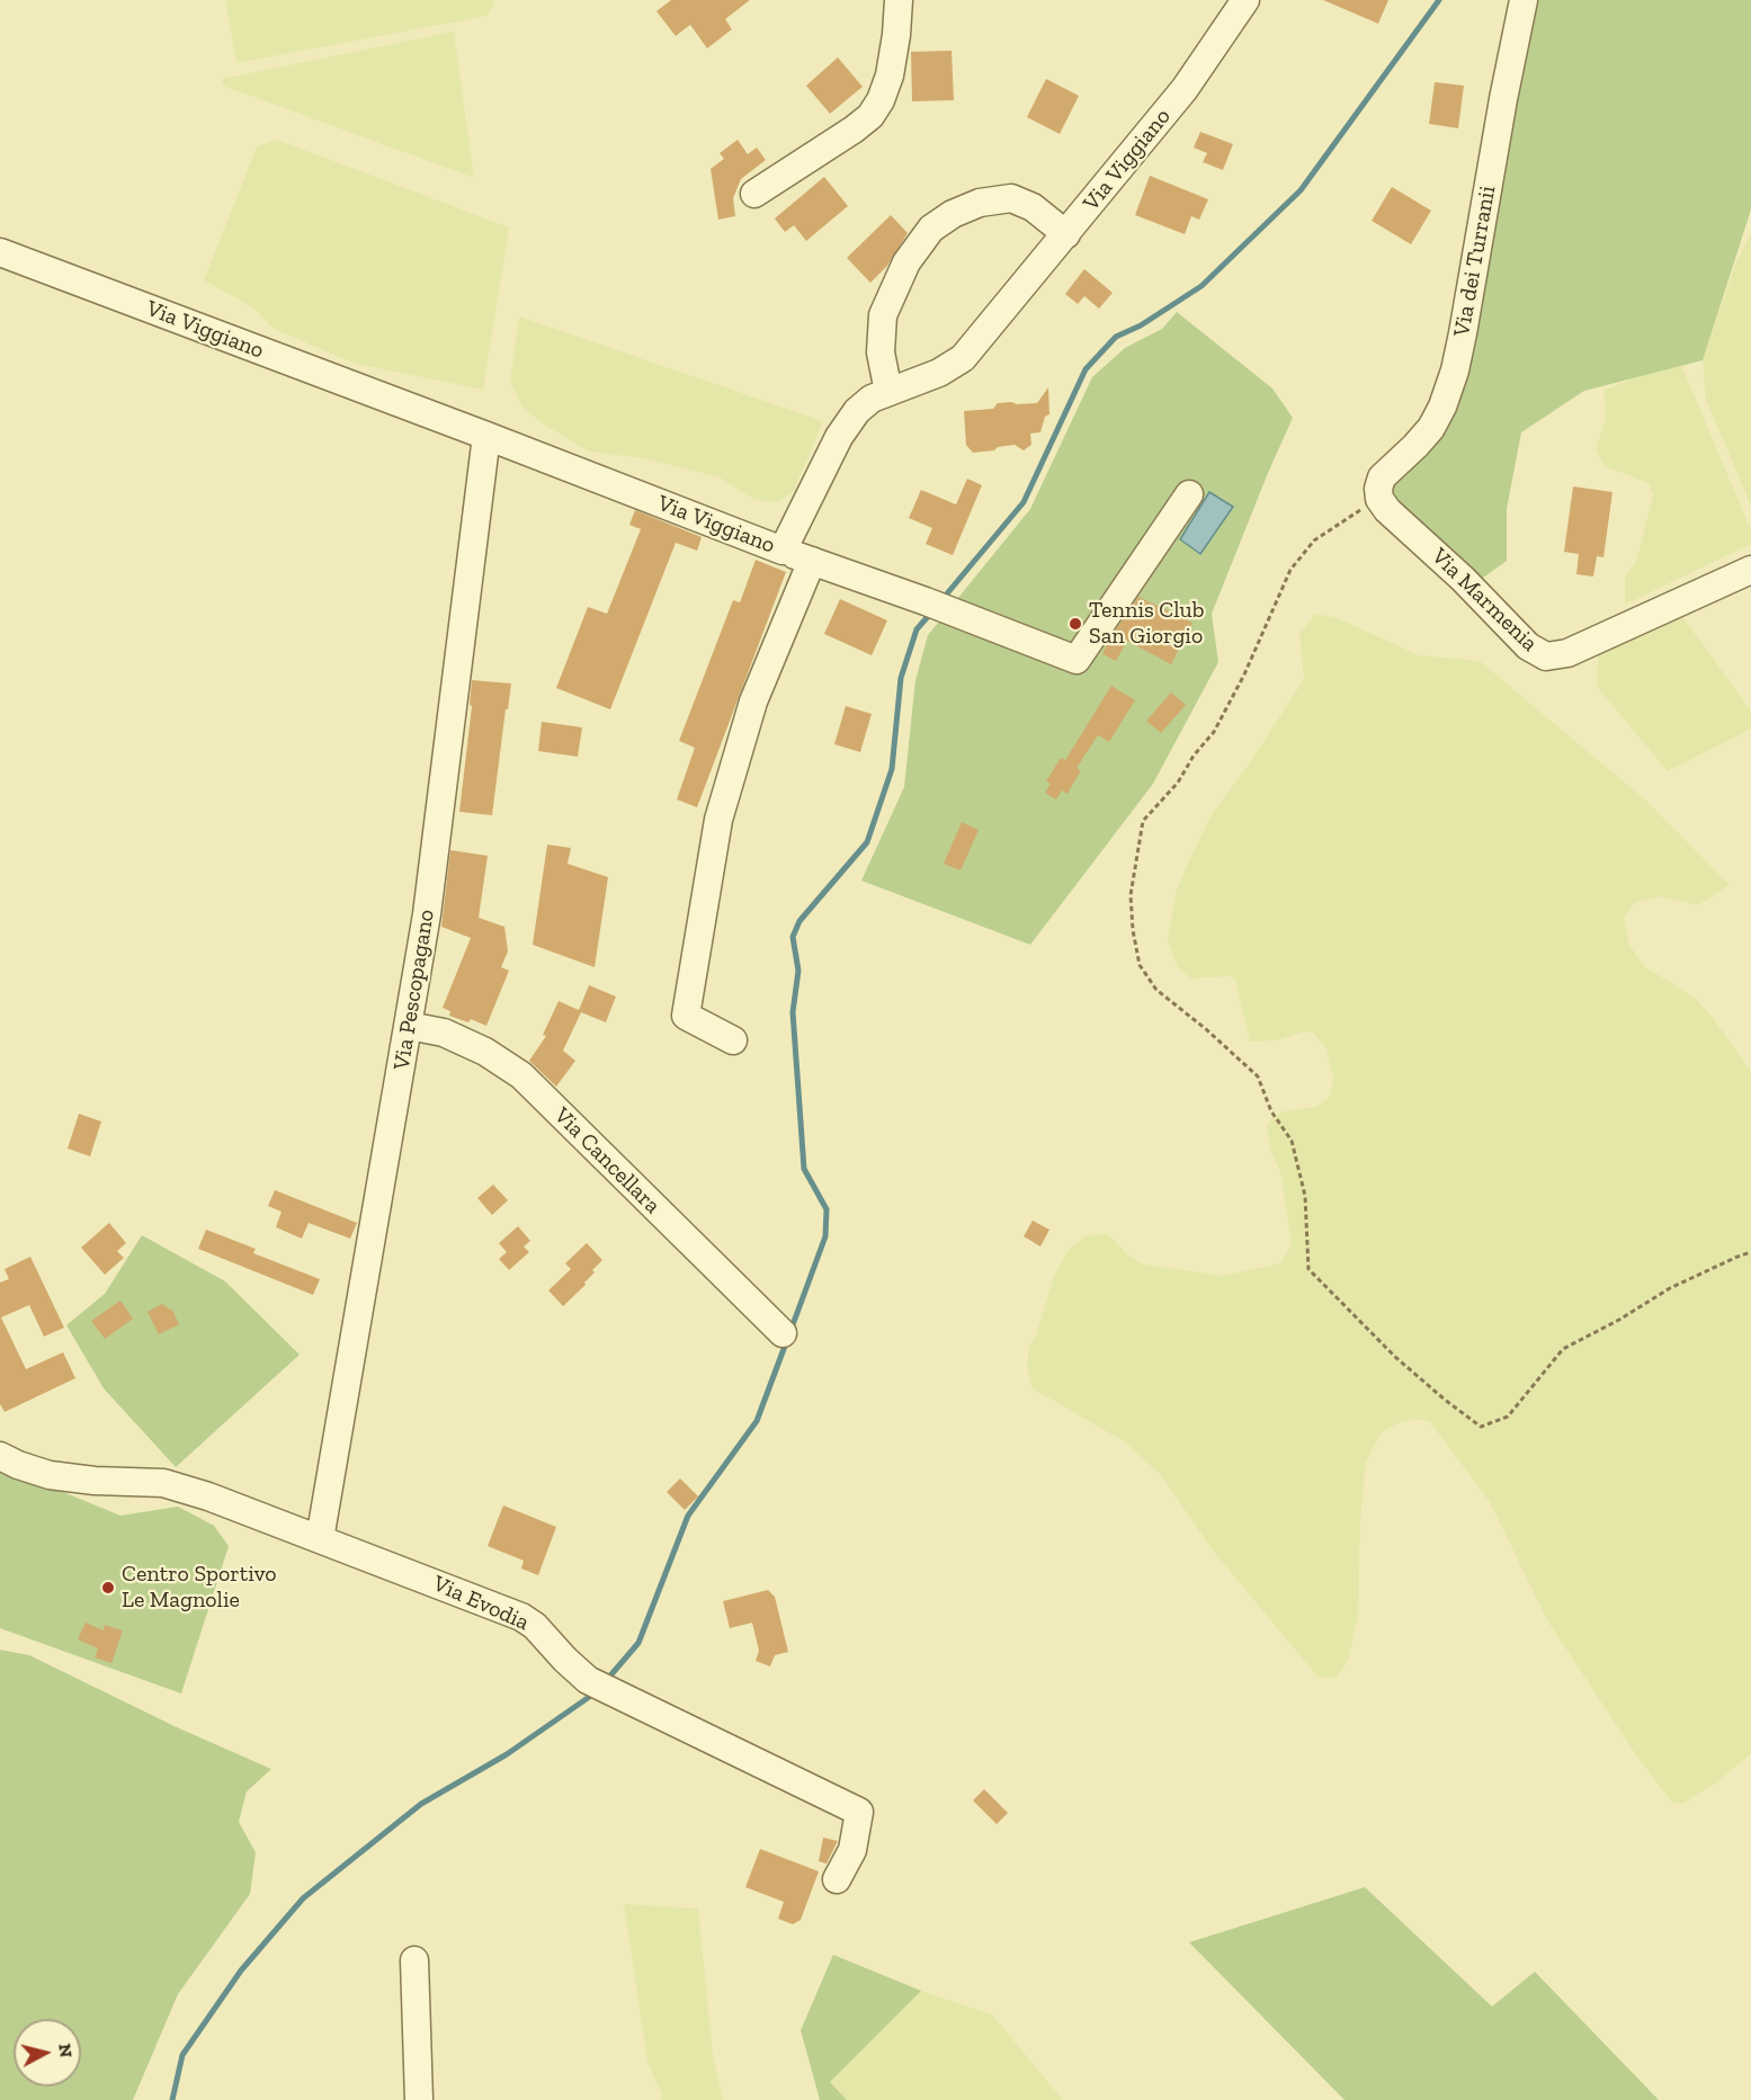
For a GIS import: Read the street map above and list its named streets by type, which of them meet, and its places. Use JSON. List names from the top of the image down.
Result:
{
  "streets": {
    "street": [
      "Via Viggiano",
      "Via dei Turranii",
      "Via Marmenia",
      "Via Pescopagano",
      "Via Cancellara",
      "Via Evodia"
    ]
  },
  "crossings": [
    ["Via Viggiano", "Via Pescopagano"],
    ["Via dei Turranii", "Via Marmenia"],
    ["Via Pescopagano", "Via Cancellara"],
    ["Via Pescopagano", "Via Evodia"]
  ],
  "places": ["Tennis Club San Giorgio", "Centro Sportivo Le Magnolie"],
  "north": "right"
}
